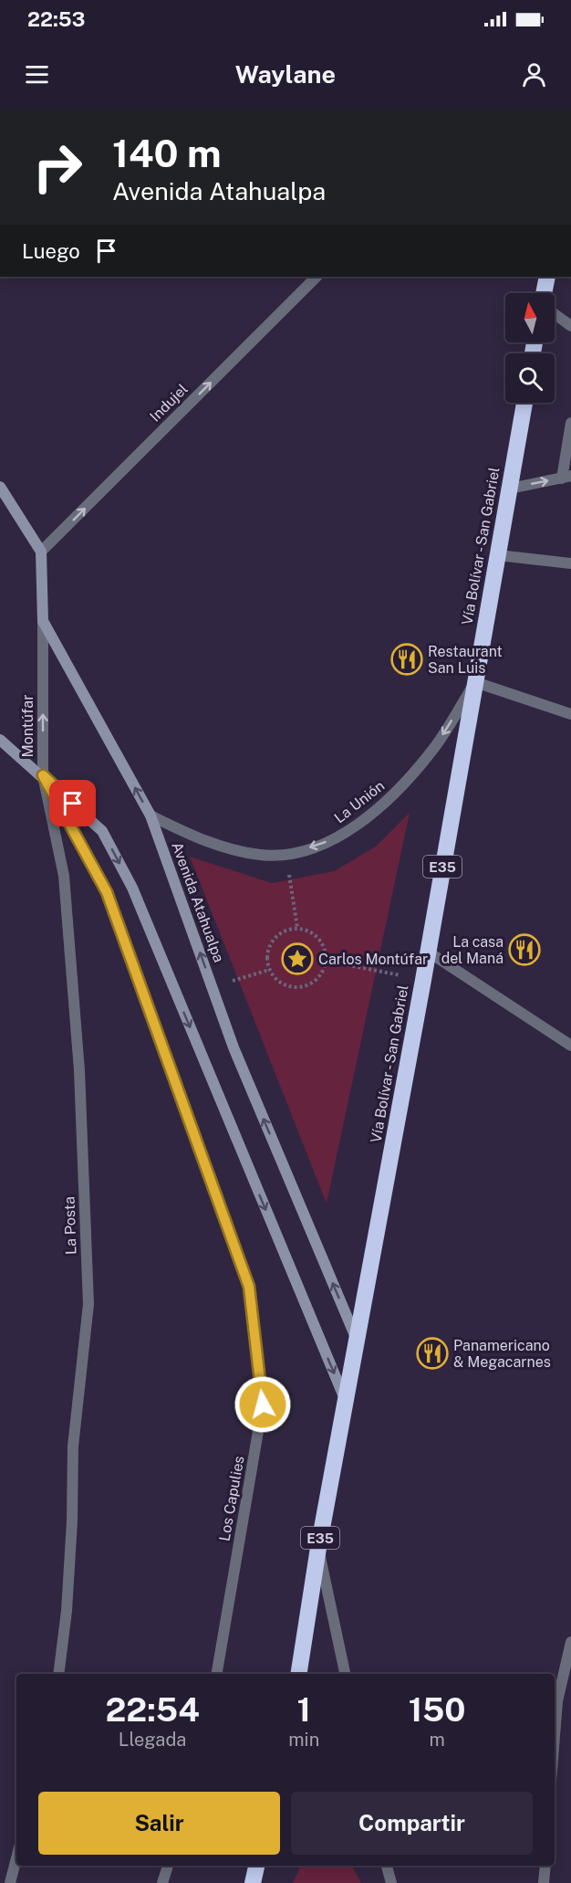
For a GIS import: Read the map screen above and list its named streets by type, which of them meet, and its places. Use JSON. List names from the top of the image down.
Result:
{
  "streets": {
    "highway": ["Vía Bolívar - San Gabriel", "E35"],
    "street": [
      "Indujel",
      "Montúfar",
      "La Unión",
      "Avenida Atahualpa",
      "La Posta",
      "Los Capulies"
    ]
  },
  "crossings": [
    ["Indujel", "Avenida Atahualpa"],
    ["Vía Bolívar - San Gabriel", "La Unión"],
    ["Vía Bolívar - San Gabriel", "Avenida Atahualpa"],
    ["Montúfar", "Avenida Atahualpa"],
    ["Montúfar", "La Posta"],
    ["Montúfar", "Los Capulies"],
    ["La Unión", "Avenida Atahualpa"],
    ["La Posta", "Los Capulies"]
  ],
  "one_way": ["Indujel", "Montúfar", "La Unión"],
  "places": {
    "restaurant": ["Restaurant San Luis", "La casa del Maná", "Panamericano & Megacarnes"],
    "place": ["Carlos Montúfar"]
  },
  "north": "top",
  "page": {
    "status": "22:53",
    "header": "Waylane",
    "turn": ["140 m", "Avenida Atahualpa"],
    "then": "Luego",
    "eta": [
      "22:54",
      "Llegada",
      "1",
      "min",
      "150",
      "m"
    ],
    "buttons": ["Salir", "Compartir"]
  }
}
